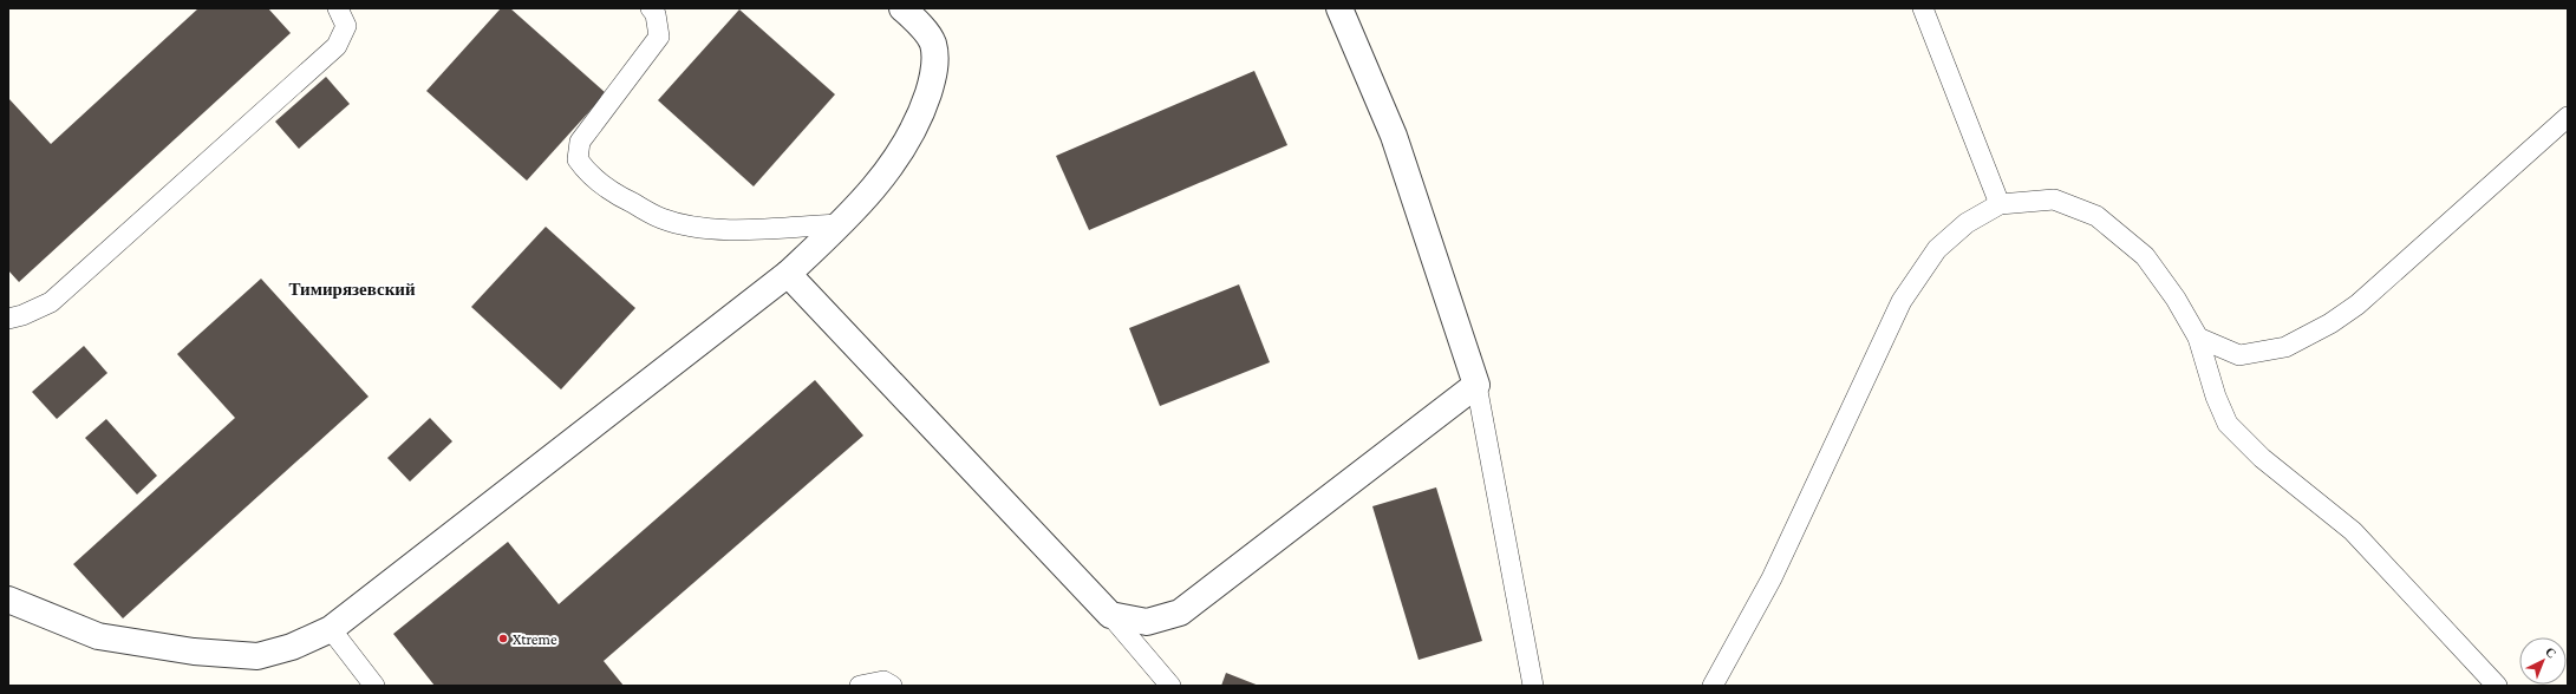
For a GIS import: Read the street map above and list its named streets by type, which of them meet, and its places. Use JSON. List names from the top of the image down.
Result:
{
  "districts": ["Тимирязевский"],
  "places": ["Xtreme"],
  "north": "top right"
}
